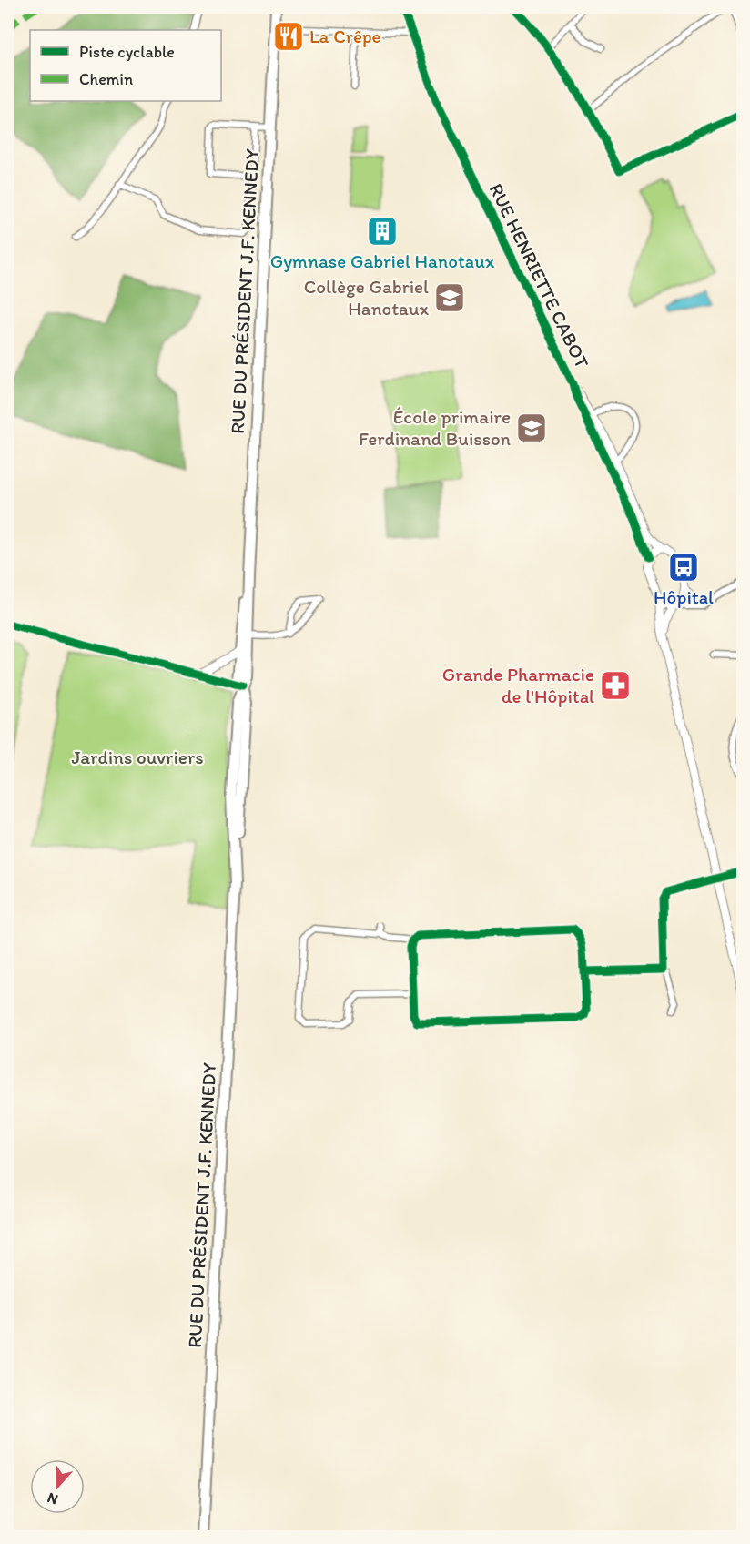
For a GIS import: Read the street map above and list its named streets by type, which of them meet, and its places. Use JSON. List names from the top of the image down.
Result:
{
  "streets": {
    "main road": ["RUE DU PRÉSIDENT J.F. KENNEDY"],
    "street": ["RUE HENRIETTE CABOT"]
  },
  "parks": ["Jardins ouvriers"],
  "places": {
    "restaurant": ["La Crêpe"],
    "building": ["Gymnase Gabriel Hanotaux"],
    "school or university": ["Collège Gabriel Hanotaux", "École primaire Ferdinand Buisson"],
    "bus stop": ["Hôpital"],
    "pharmacy": ["Grande Pharmacie de l'Hôpital"]
  },
  "legend": ["Piste cyclable", "Chemin"],
  "north": "bottom"
}
